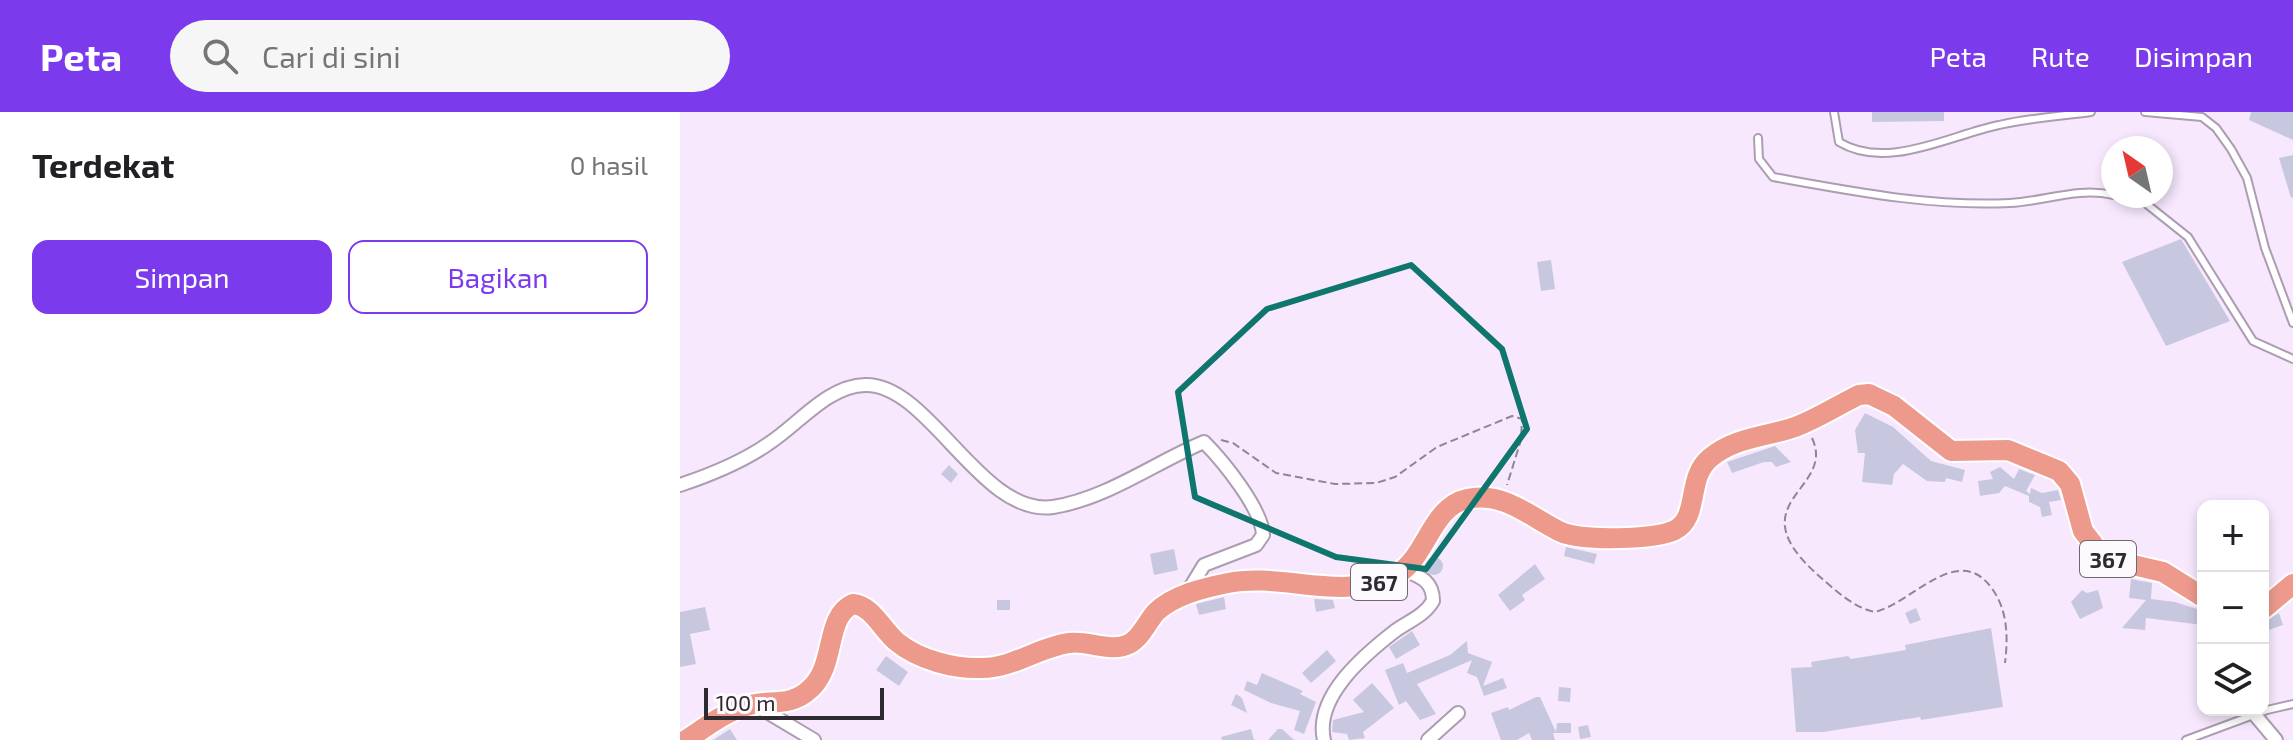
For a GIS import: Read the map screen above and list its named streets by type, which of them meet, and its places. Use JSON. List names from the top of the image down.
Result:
{
  "streets": {
    "main road": ["367"]
  },
  "scale_bar": "100 m",
  "north": "top left",
  "page": {
    "header": "Peta",
    "search": "Cari di sini",
    "nav": ["Peta", "Rute", "Disimpan"],
    "heading": ["Terdekat", "0 hasil"],
    "buttons": ["Simpan", "Bagikan"],
    "map_buttons": ["+", "−"],
    "scale": "100 m"
  }
}
